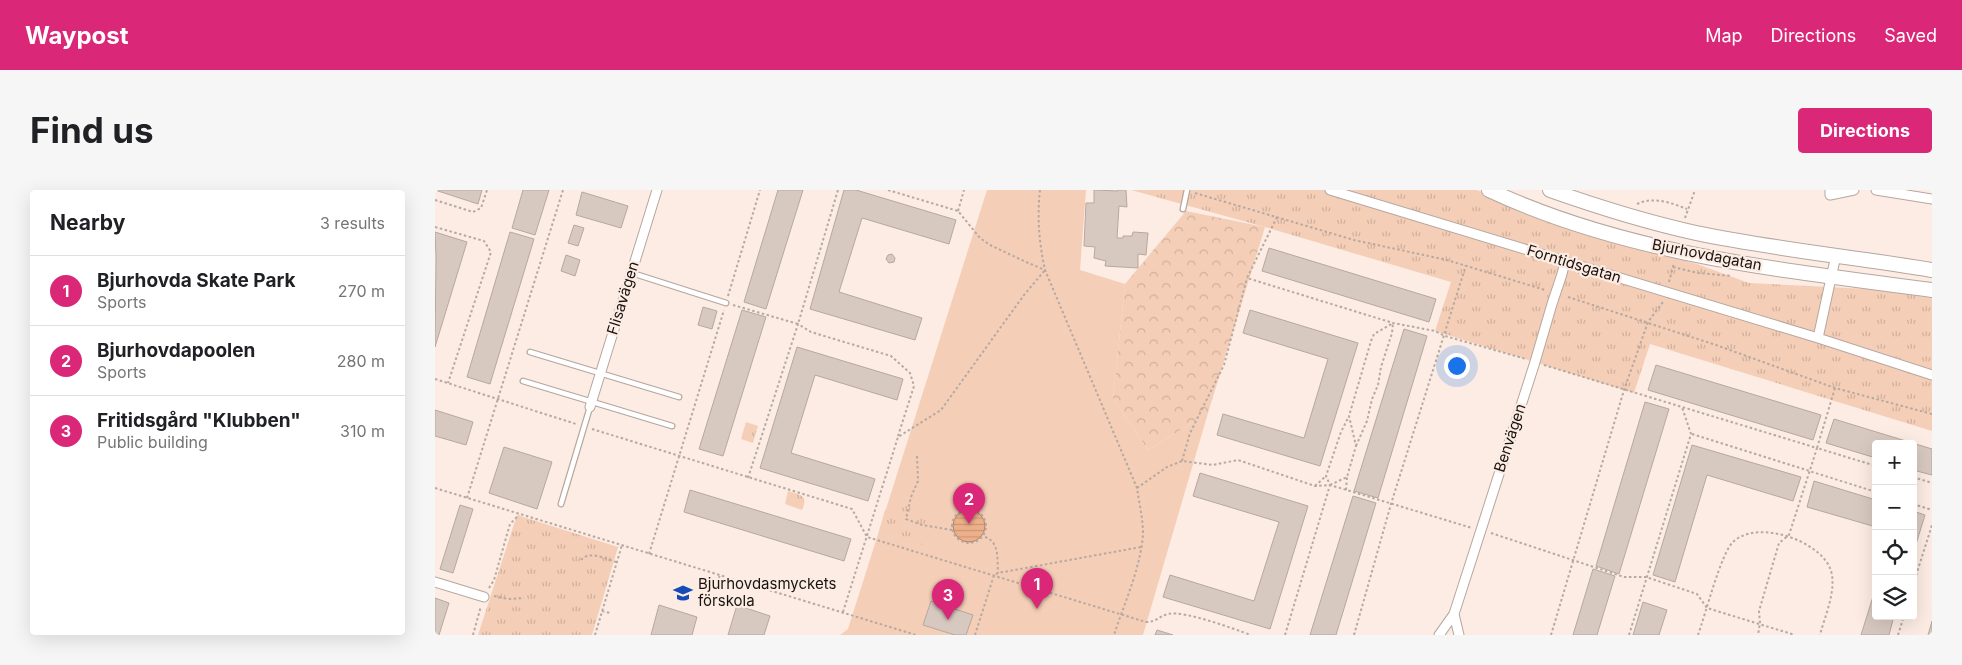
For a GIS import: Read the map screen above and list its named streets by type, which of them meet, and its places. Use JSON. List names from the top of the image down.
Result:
{
  "streets": {
    "main road": ["Bjurhovdagatan"],
    "street": ["Forntidsgatan", "Flisavägen", "Benvägen"]
  },
  "crossings": [
    ["Forntidsgatan", "Benvägen"]
  ],
  "places": {
    "school or university": ["Bjurhovdasmyckets förskola"]
  },
  "page": {
    "header": "Waypost",
    "nav": ["Map", "Directions", "Saved"],
    "buttons": "Directions",
    "title": "Find us",
    "heading": ["Nearby", "3 results"],
    "list": [
      {
        "mark": "1",
        "name": "Bjurhovda Skate Park",
        "note": "Sports",
        "value": "270 m"
      },
      {
        "mark": "2",
        "name": "Bjurhovdapoolen",
        "note": "Sports",
        "value": "280 m"
      },
      {
        "mark": "3",
        "name": "Fritidsgård \"Klubben\"",
        "note": "Public building",
        "value": "310 m"
      }
    ],
    "map_buttons": ["+", "−"],
    "pins": ["2", "1", "3"]
  }
}
